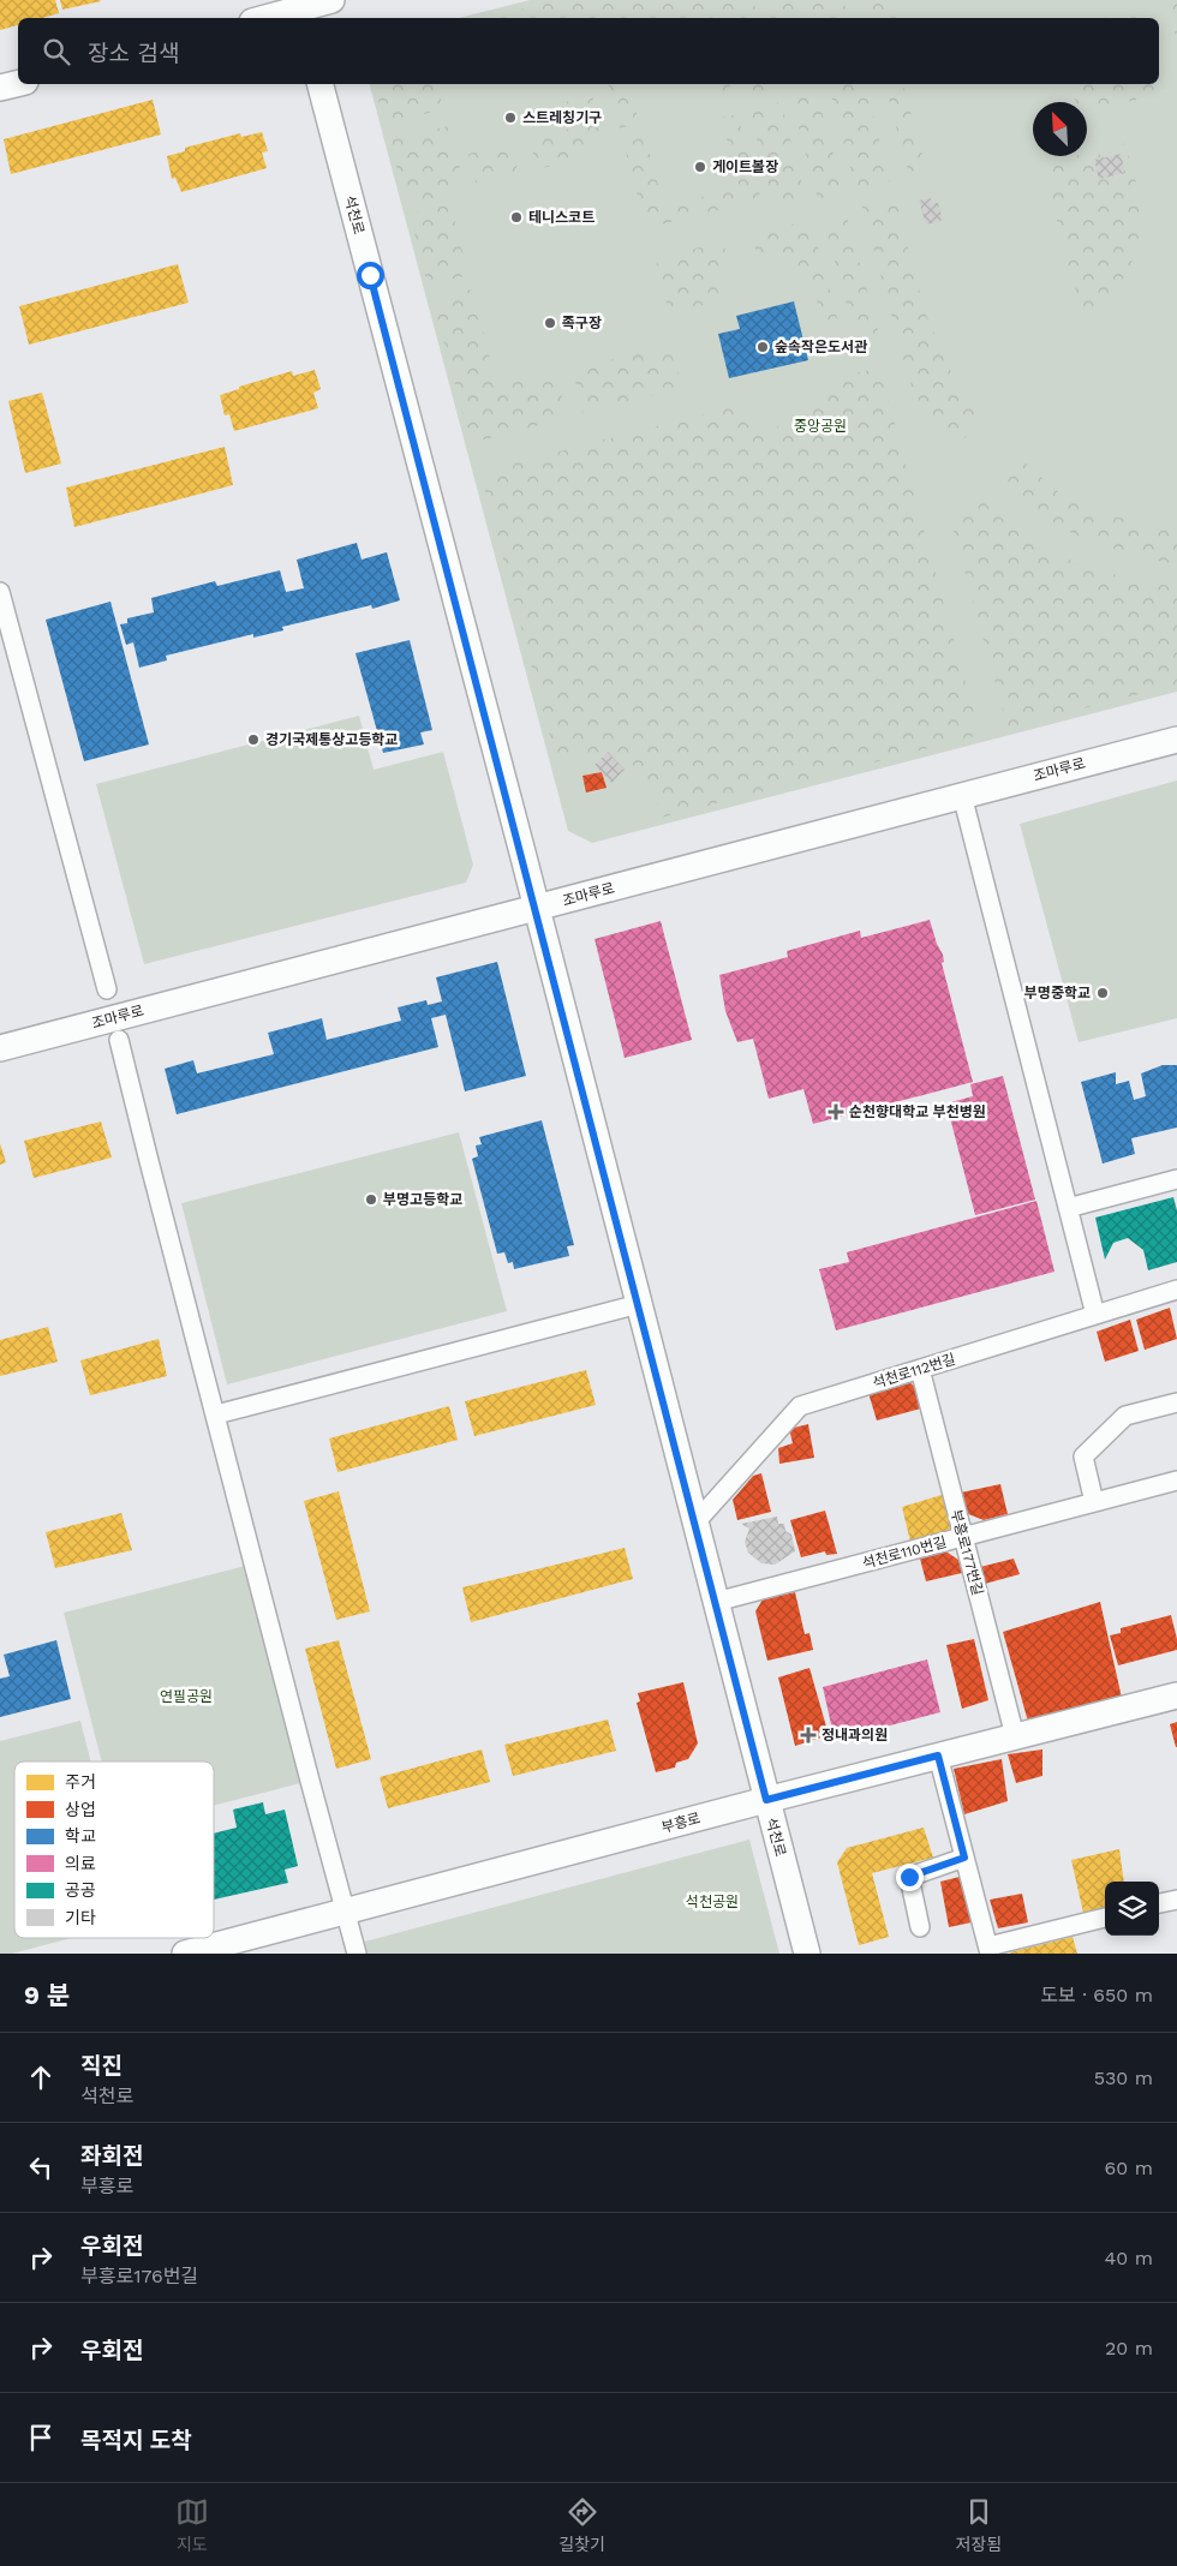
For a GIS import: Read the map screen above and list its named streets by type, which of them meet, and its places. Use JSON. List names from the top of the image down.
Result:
{
  "streets": {
    "street": [
      "석천로",
      "조마루로",
      "석천로112번길",
      "석천로110번길",
      "부흥로177번길",
      "부흥로"
    ]
  },
  "crossings": [
    ["석천로", "조마루로"],
    ["석천로", "석천로112번길"],
    ["석천로", "석천로110번길"],
    ["석천로", "부흥로"],
    ["석천로112번길", "부흥로177번길"],
    ["석천로110번길", "부흥로177번길"],
    ["부흥로177번길", "부흥로"]
  ],
  "parks": ["중앙공원", "연필공원", "석천공원"],
  "places": {
    "other": [
      "스트레칭기구",
      "게이트볼장",
      "테니스코트",
      "족구장",
      "숲속작은도서관",
      "경기국제통상고등학교",
      "부명중학교",
      "부명고등학교"
    ],
    "health": ["순천향대학교 부천병원", "정내과의원"]
  },
  "legend": [
    "주거",
    "상업",
    "학교",
    "의료",
    "공공",
    "기타"
  ],
  "north": "top left",
  "page": {
    "search": "장소 검색",
    "heading": ["9 분", "도보 · 650 m"],
    "list": [
      ["직진", "석천로", "530 m"],
      ["좌회전", "부흥로", "60 m"],
      ["우회전", "부흥로176번길", "40 m"],
      ["우회전", "20 m"],
      "목적지 도착"
    ],
    "nav": ["지도", "길찾기", "저장됨"]
  }
}
